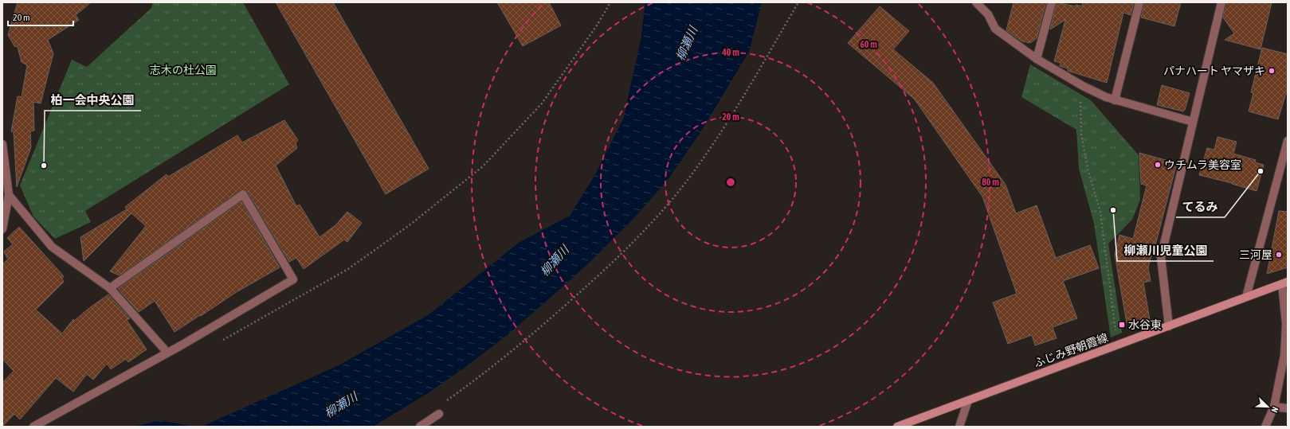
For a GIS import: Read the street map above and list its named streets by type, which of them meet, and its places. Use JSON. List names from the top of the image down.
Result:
{
  "streets": {
    "main road": ["ふじみ野朝霞線"]
  },
  "water": ["柳瀬川"],
  "parks": ["志木の杜公園"],
  "places": {
    "other": [
      "パナハート ヤマザキ",
      "ウチムラ美容室",
      "柏一会中央公園",
      "てるみ",
      "柳瀬川児童公園",
      "三河屋"
    ],
    "transit": ["水谷東"]
  },
  "scale_bar": "20 m",
  "north": "bottom right",
  "rings": [
    "60 m",
    "40 m",
    "20 m",
    "80 m"
  ]
}
